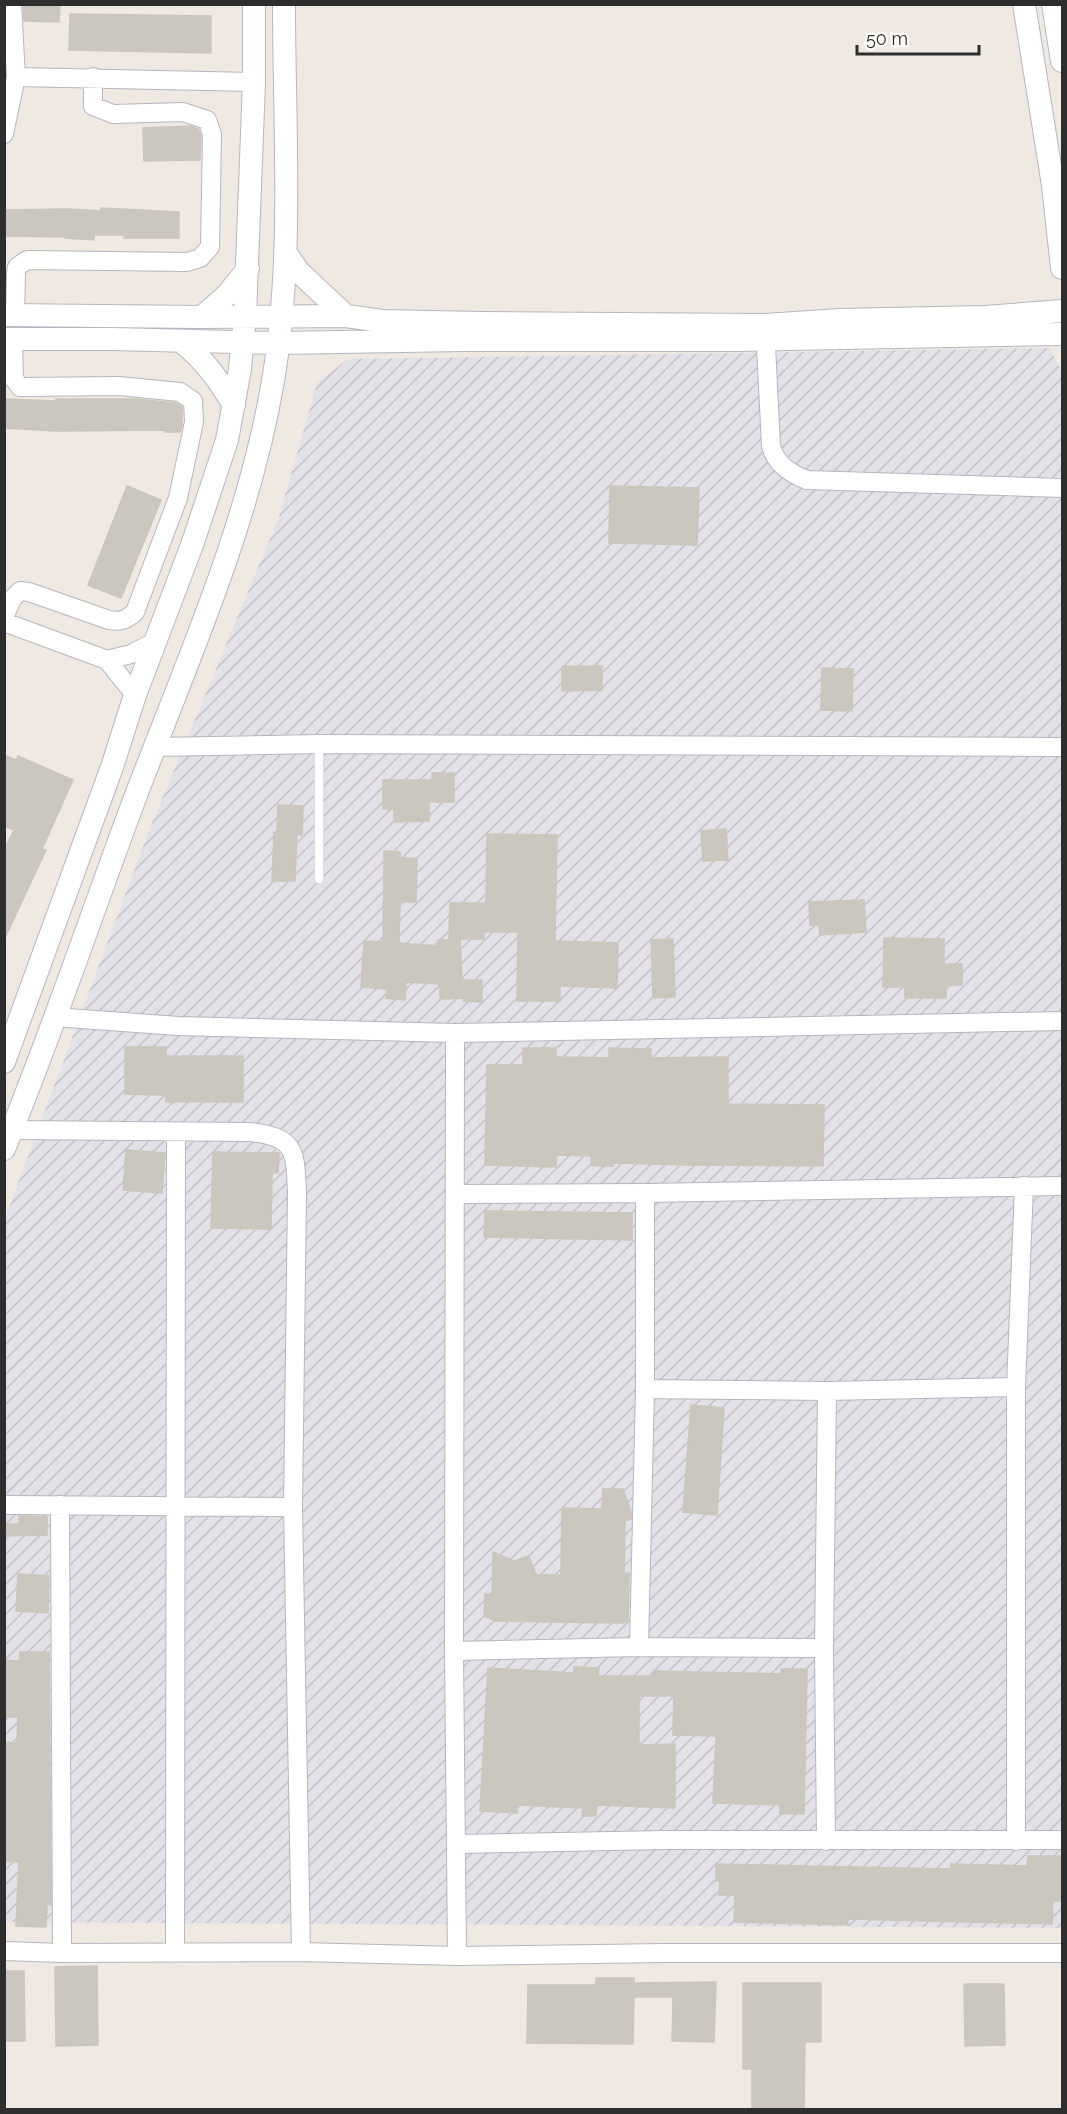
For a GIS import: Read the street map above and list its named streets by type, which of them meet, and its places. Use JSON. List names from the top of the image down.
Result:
{
  "scale_bar": "50 m"
}
